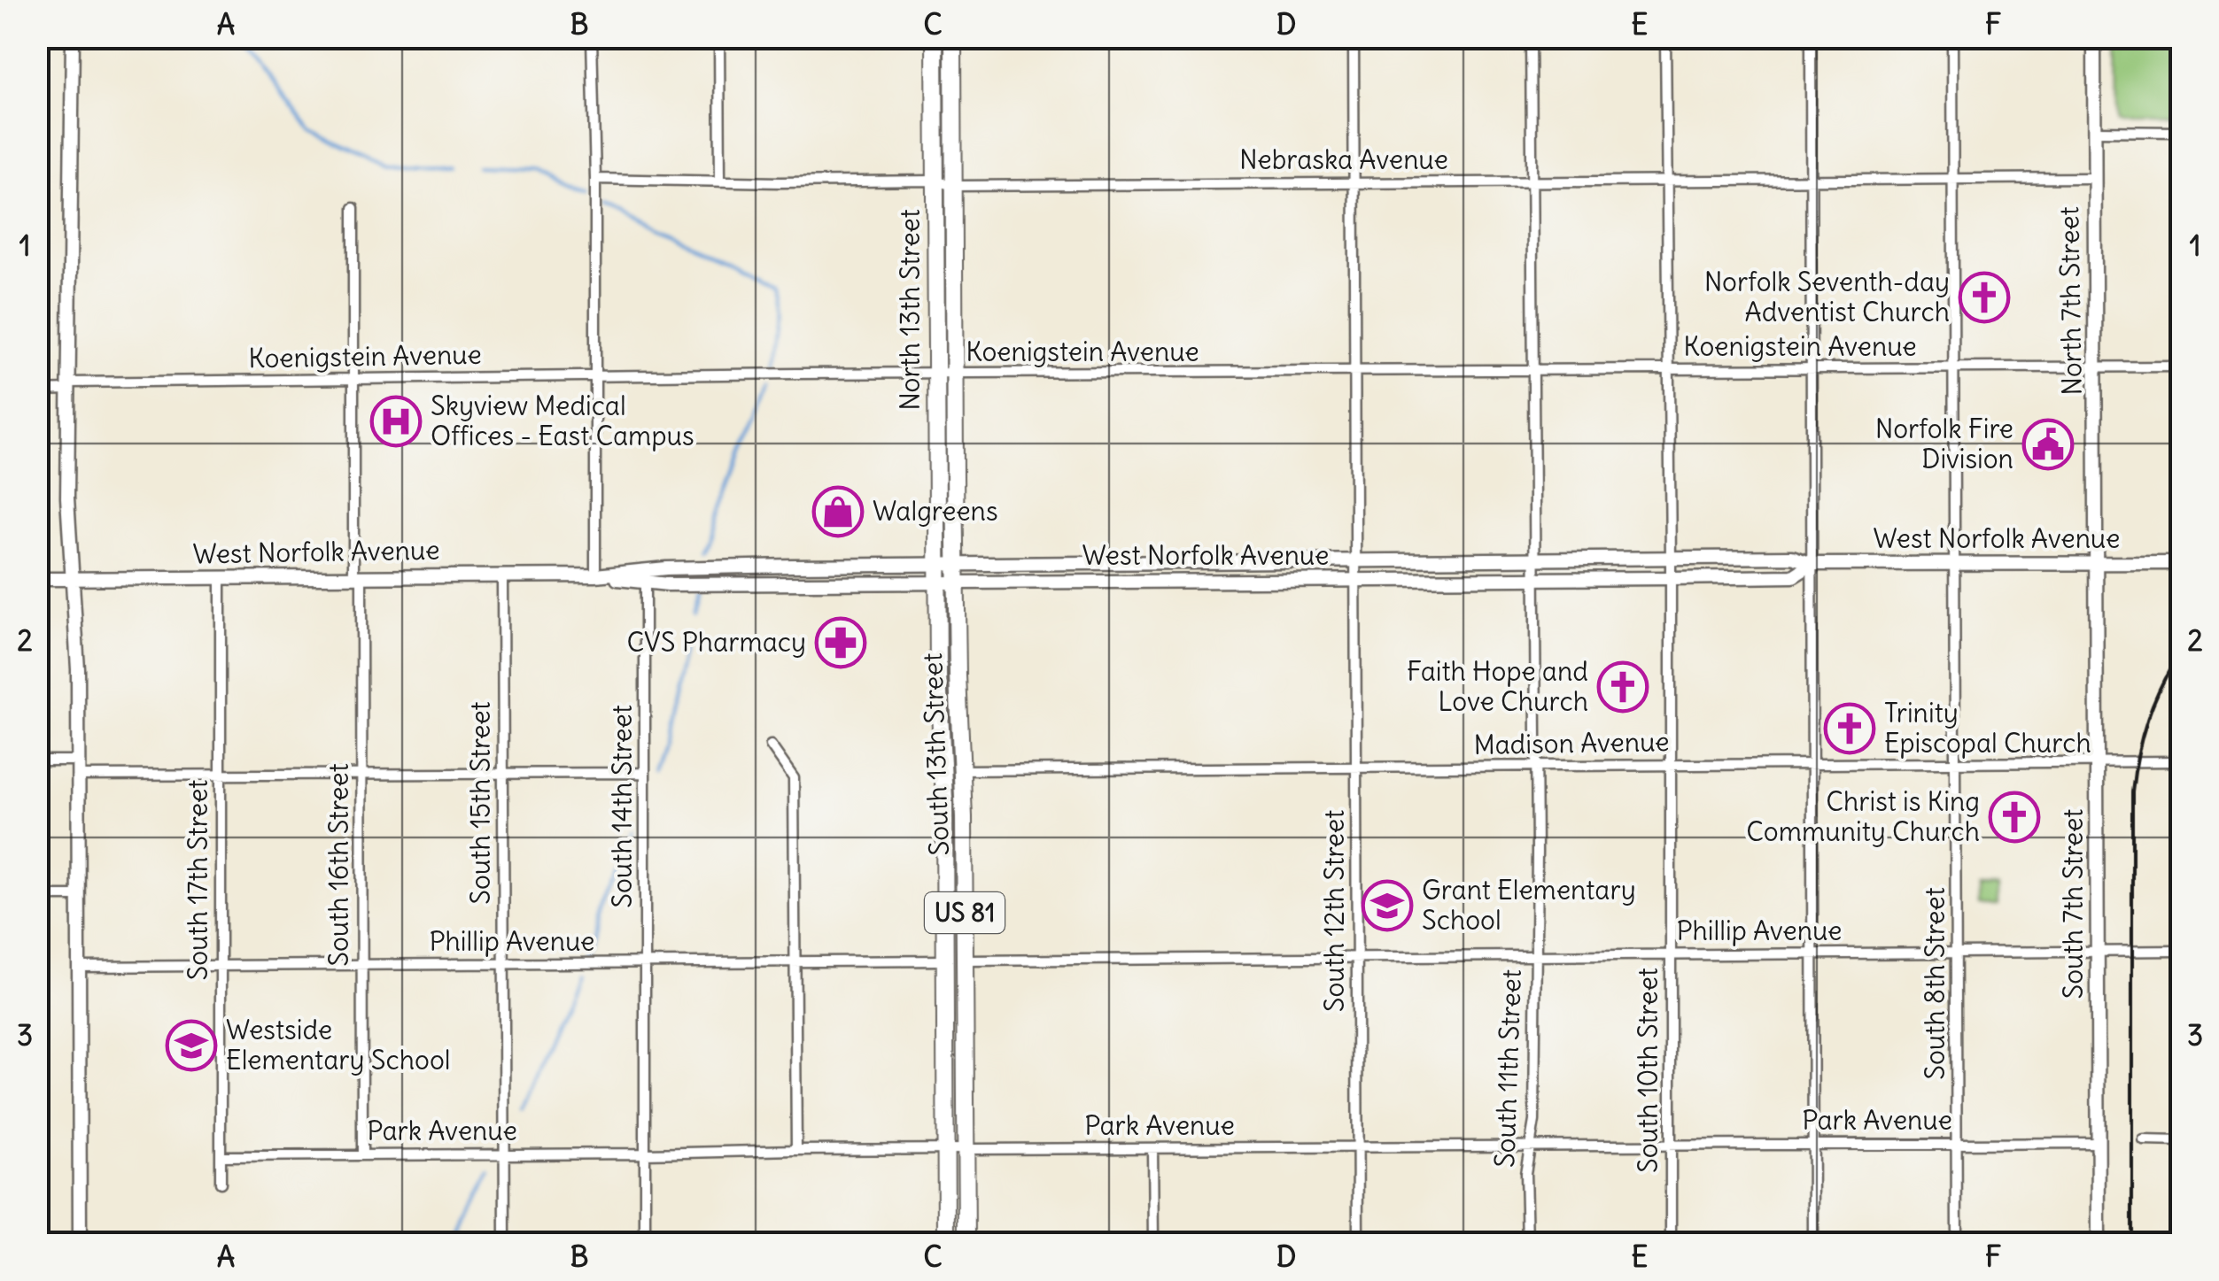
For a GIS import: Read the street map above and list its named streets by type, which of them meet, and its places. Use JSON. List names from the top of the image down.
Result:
{
  "streets": {
    "highway": ["North 13th Street", "South 13th Street", "US 81"],
    "main road": ["North 7th Street", "West Norfolk Avenue", "South 7th Street"],
    "street": [
      "Nebraska Avenue",
      "Koenigstein Avenue",
      "Madison Avenue",
      "South 15th Street",
      "South 14th Street",
      "South 16th Street",
      "South 17th Street",
      "South 12th Street",
      "Phillip Avenue",
      "South 8th Street",
      "South 11th Street",
      "South 10th Street",
      "Park Avenue"
    ]
  },
  "crossings": [
    ["Nebraska Avenue", "North 7th Street"],
    ["Nebraska Avenue", "North 13th Street"],
    ["Nebraska Avenue", "South 12th Street"],
    ["Nebraska Avenue", "South 8th Street"],
    ["Nebraska Avenue", "South 11th Street"],
    ["Nebraska Avenue", "South 10th Street"],
    ["North 7th Street", "Koenigstein Avenue"],
    ["North 7th Street", "West Norfolk Avenue"],
    ["North 7th Street", "South 7th Street"],
    ["North 13th Street", "Koenigstein Avenue"],
    ["North 13th Street", "West Norfolk Avenue"],
    ["North 13th Street", "South 13th Street"],
    ["Koenigstein Avenue", "South 16th Street"],
    ["Koenigstein Avenue", "South 12th Street"],
    ["Koenigstein Avenue", "South 8th Street"],
    ["Koenigstein Avenue", "South 11th Street"],
    ["Koenigstein Avenue", "South 10th Street"],
    ["West Norfolk Avenue", "South 13th Street"],
    ["West Norfolk Avenue", "South 15th Street"],
    ["West Norfolk Avenue", "South 14th Street"],
    ["West Norfolk Avenue", "South 16th Street"],
    ["West Norfolk Avenue", "South 17th Street"],
    ["West Norfolk Avenue", "South 7th Street"],
    ["West Norfolk Avenue", "South 12th Street"],
    ["West Norfolk Avenue", "South 8th Street"],
    ["West Norfolk Avenue", "South 11th Street"],
    ["West Norfolk Avenue", "South 10th Street"],
    ["Madison Avenue", "South 13th Street"],
    ["Madison Avenue", "South 7th Street"],
    ["Madison Avenue", "South 12th Street"],
    ["Madison Avenue", "South 8th Street"],
    ["Madison Avenue", "South 11th Street"],
    ["Madison Avenue", "South 10th Street"],
    ["South 13th Street", "Phillip Avenue"],
    ["South 13th Street", "Park Avenue"],
    ["South 15th Street", "Phillip Avenue"],
    ["South 15th Street", "Park Avenue"],
    ["South 14th Street", "Phillip Avenue"],
    ["South 14th Street", "Park Avenue"],
    ["South 16th Street", "Phillip Avenue"],
    ["South 16th Street", "Park Avenue"],
    ["South 17th Street", "Phillip Avenue"],
    ["South 17th Street", "Park Avenue"],
    ["South 7th Street", "Phillip Avenue"],
    ["South 7th Street", "Park Avenue"],
    ["South 12th Street", "Phillip Avenue"],
    ["South 12th Street", "Park Avenue"],
    ["Phillip Avenue", "South 8th Street"],
    ["Phillip Avenue", "South 11th Street"],
    ["Phillip Avenue", "South 10th Street"],
    ["South 8th Street", "Park Avenue"],
    ["South 11th Street", "Park Avenue"],
    ["South 10th Street", "Park Avenue"]
  ],
  "places": {
    "church": [
      "Norfolk Seventh-day Adventist Church",
      "Faith Hope and Love Church",
      "Trinity Episcopal Church",
      "Christ is King Community Church"
    ],
    "hospital": ["Skyview Medical Offices - East Campus"],
    "public building": ["Norfolk Fire Division"],
    "shop": ["Walgreens"],
    "pharmacy": ["CVS Pharmacy"],
    "school or university": ["Grant Elementary School", "Westside Elementary School"]
  },
  "grid": {
    "columns": [
      "A",
      "B",
      "C",
      "D",
      "E",
      "F"
    ],
    "rows": ["1", "2", "3"]
  }
}
